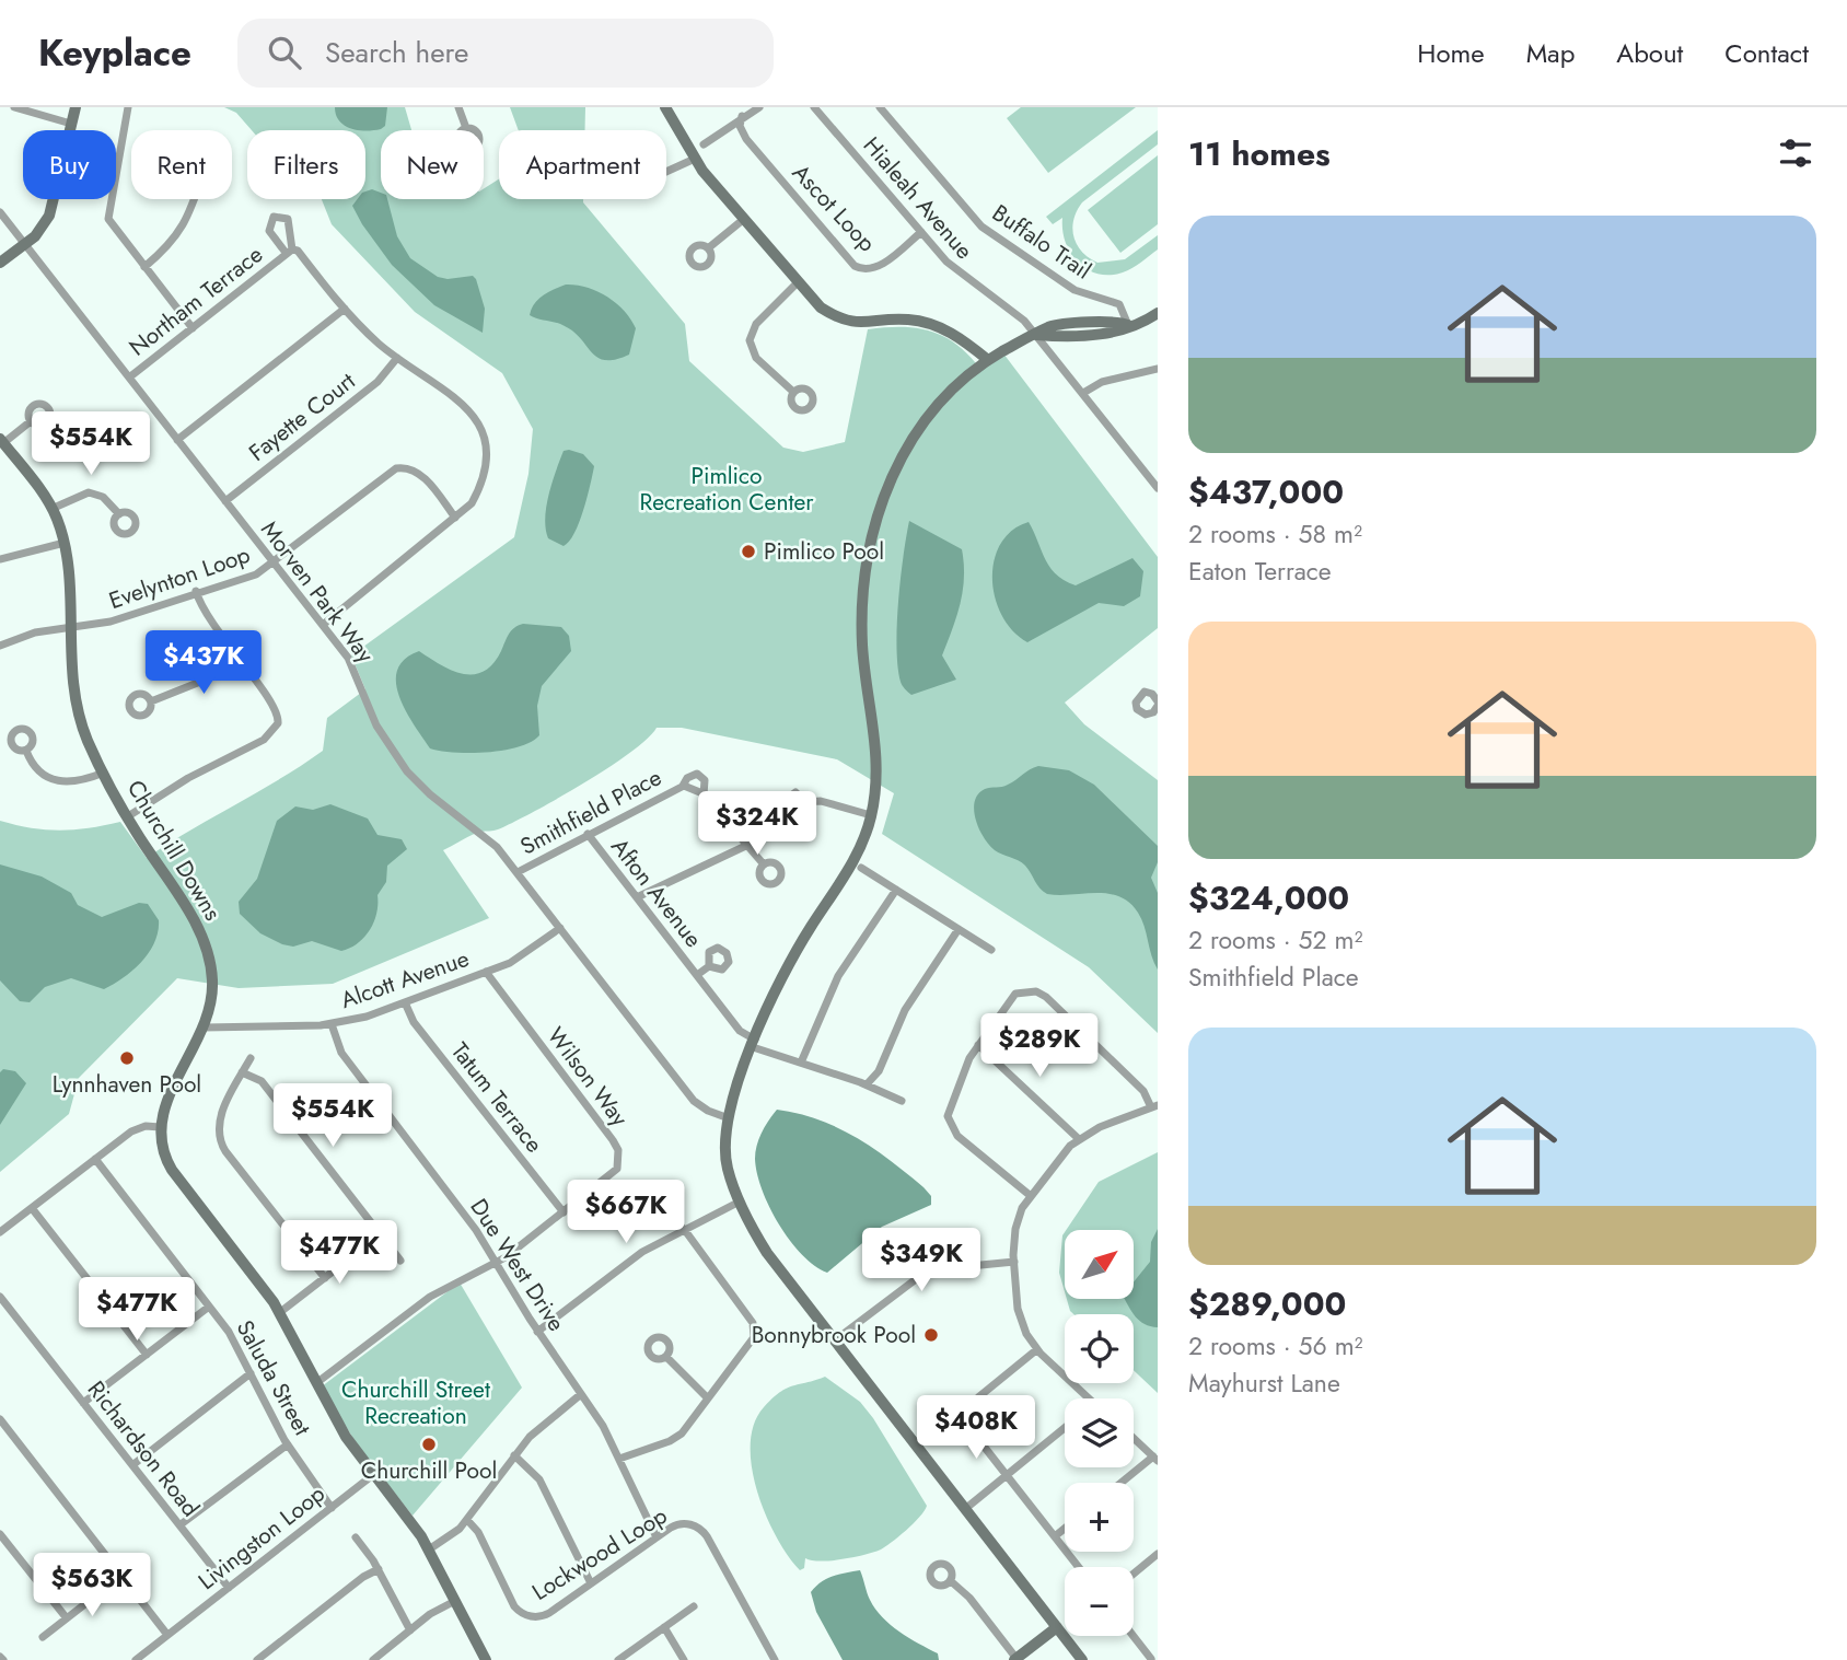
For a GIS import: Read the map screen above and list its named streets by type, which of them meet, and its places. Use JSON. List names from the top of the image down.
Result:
{
  "streets": {
    "street": [
      "Hialeah Avenue",
      "Ascot Loop",
      "Buffalo Trail",
      "Northam Terrace",
      "Fayette Court",
      "Evelynton Loop",
      "Morven Park Way",
      "Smithfield Place",
      "Churchill Downs",
      "Afton Avenue",
      "Alcott Avenue",
      "Wilson Way",
      "Tatum Terrace",
      "Due West Drive",
      "Saluda Street",
      "Richardson Road",
      "Livingston Loop",
      "Lockwood Loop"
    ]
  },
  "crossings": [
    ["Hialeah Avenue", "Ascot Loop"],
    ["Northam Terrace", "Morven Park Way"],
    ["Fayette Court", "Morven Park Way"],
    ["Evelynton Loop", "Morven Park Way"],
    ["Evelynton Loop", "Churchill Downs"],
    ["Morven Park Way", "Smithfield Place"],
    ["Morven Park Way", "Alcott Avenue"],
    ["Smithfield Place", "Afton Avenue"],
    ["Churchill Downs", "Alcott Avenue"],
    ["Alcott Avenue", "Wilson Way"],
    ["Alcott Avenue", "Tatum Terrace"],
    ["Alcott Avenue", "Due West Drive"],
    ["Wilson Way", "Tatum Terrace"],
    ["Wilson Way", "Due West Drive"],
    ["Due West Drive", "Lockwood Loop"],
    ["Saluda Street", "Livingston Loop"],
    ["Richardson Road", "Livingston Loop"]
  ],
  "parks": ["Pimlico Recreation Center", "Churchill Street Recreation"],
  "places": [
    "Pimlico Pool",
    "Lynnhaven Pool",
    "Bonnybrook Pool",
    "Churchill Pool"
  ],
  "north": "top right",
  "page": {
    "header": "Keyplace",
    "search": "Search here",
    "nav": [
      "Home",
      "Map",
      "About",
      "Contact"
    ],
    "heading": "11 homes",
    "chip": [
      "Buy",
      "Rent",
      "Filters",
      "New",
      "Apartment"
    ],
    "list": [
      {
        "name": "$437,000",
        "note": "2 rooms · 58 m² · Eaton Terrace"
      },
      {
        "name": "$324,000",
        "note": "2 rooms · 52 m² · Smithfield Place"
      },
      {
        "name": "$289,000",
        "note": "2 rooms · 56 m² · Mayhurst Lane"
      }
    ],
    "price": [
      "$554K",
      "$437K",
      "$324K",
      "$289K",
      "$554K",
      "$667K",
      "$477K",
      "$349K",
      "$477K",
      "$408K",
      "$563K"
    ],
    "map_buttons": ["+", "−"]
  }
}
